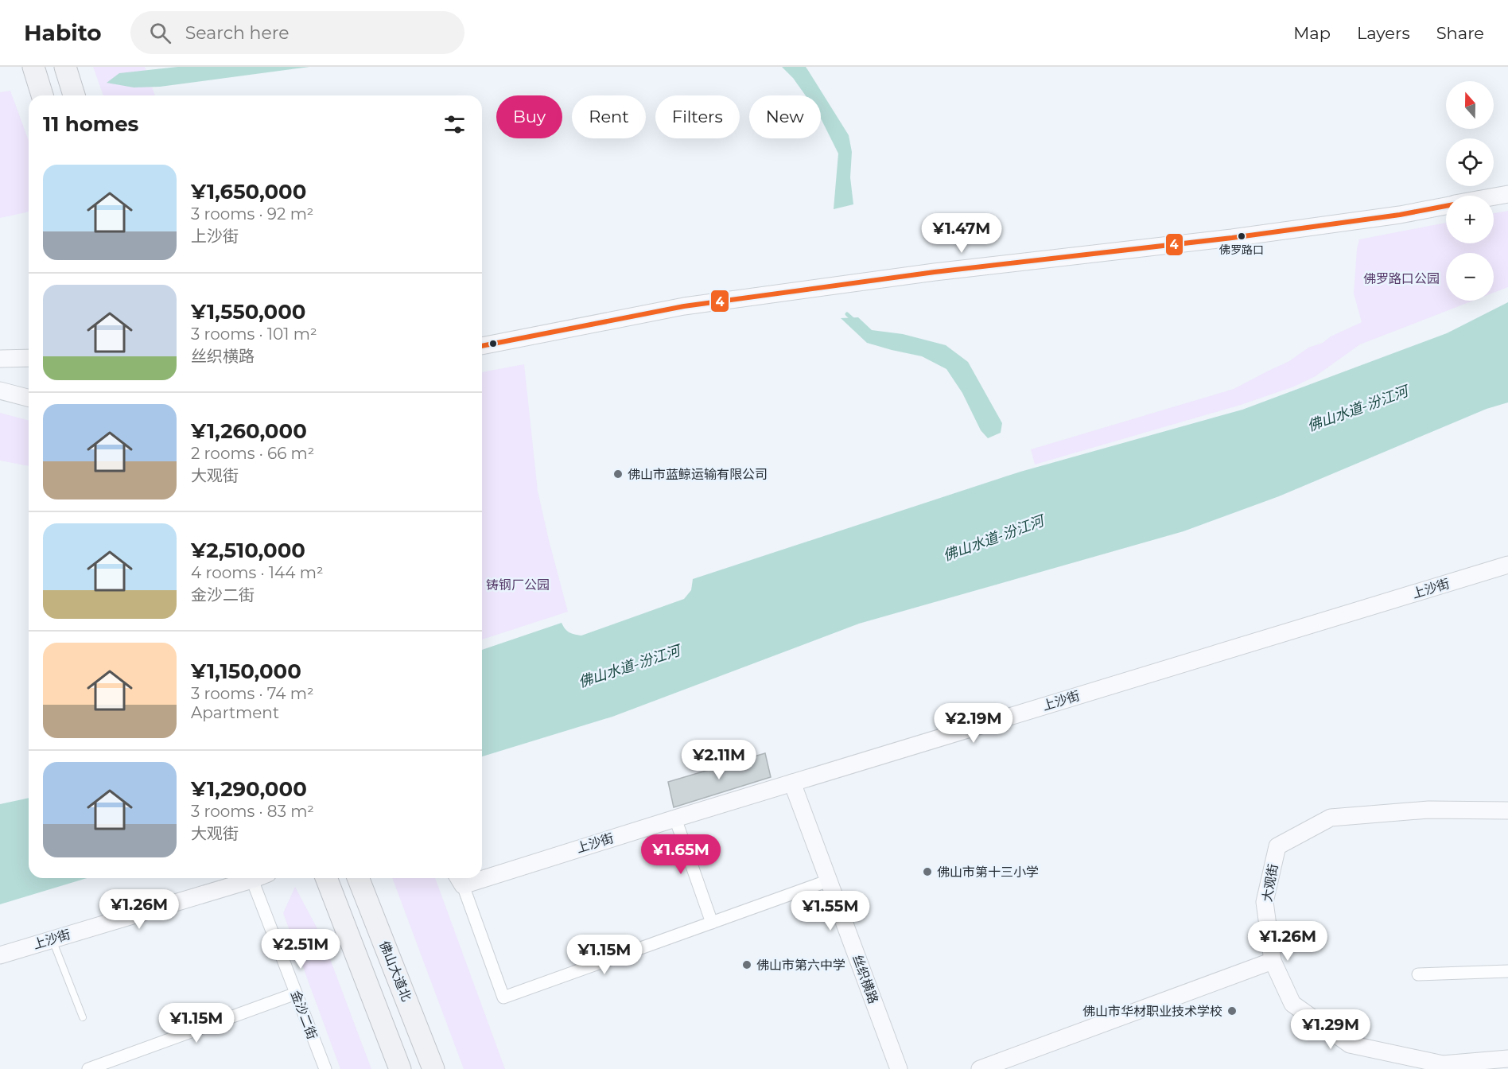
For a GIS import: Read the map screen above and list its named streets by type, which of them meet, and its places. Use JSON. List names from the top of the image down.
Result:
{
  "streets": {
    "highway": ["佛山大道北"],
    "street": [
      "上沙街",
      "大观街",
      "丝织横路",
      "金沙二街"
    ]
  },
  "crossings": [
    ["上沙街", "丝织横路"]
  ],
  "water": ["佛山水道-汾江河"],
  "parks": ["佛罗路口公园", "铸钢厂公园"],
  "places": [
    "佛罗路口",
    "佛山市蓝鲸运输有限公司",
    "佛山市第十三小学",
    "佛山市第六中学",
    "佛山市华材职业技术学校"
  ],
  "lines": ["transit line 4"],
  "north": "top",
  "page": {
    "header": "Habito",
    "search": "Search here",
    "nav": ["Map", "Layers", "Share"],
    "map_buttons": ["+", "−"],
    "chip": [
      "Buy",
      "Rent",
      "Filters",
      "New"
    ],
    "heading": "11 homes",
    "list": [
      {
        "name": "¥1,650,000",
        "note": "3 rooms · 92 m² · 上沙街"
      },
      {
        "name": "¥1,550,000",
        "note": "3 rooms · 101 m² · 丝织横路"
      },
      {
        "name": "¥1,260,000",
        "note": "2 rooms · 66 m² · 大观街"
      },
      {
        "name": "¥2,510,000",
        "note": "4 rooms · 144 m² · 金沙二街"
      },
      {
        "name": "¥1,150,000",
        "note": "3 rooms · 74 m² · Apartment"
      },
      {
        "name": "¥1,290,000",
        "note": "3 rooms · 83 m² · 大观街"
      }
    ],
    "price": [
      "¥1.47M",
      "¥2.19M",
      "¥2.11M",
      "¥1.65M",
      "¥1.26M",
      "¥1.55M",
      "¥1.26M",
      "¥2.51M",
      "¥1.15M",
      "¥1.15M",
      "¥1.29M"
    ]
  }
}
